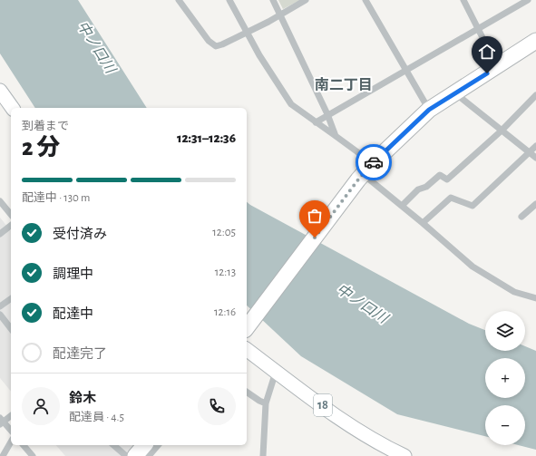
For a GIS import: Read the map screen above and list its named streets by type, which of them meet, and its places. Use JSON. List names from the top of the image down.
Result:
{
  "streets": {
    "main road": ["18"]
  },
  "districts": ["南二丁目"],
  "water": ["中ノ口川"],
  "page": {
    "heading": ["2 分", "到着まで", "12:31–12:36"],
    "panel": ["鈴木", "配達員 · 4.5"],
    "bar": "配達中 · 130 m",
    "list": [
      ["受付済み", "12:05"],
      ["調理中", "12:13"],
      ["配達中", "12:16"],
      "配達完了"
    ],
    "map_buttons": ["+", "−"]
  }
}
